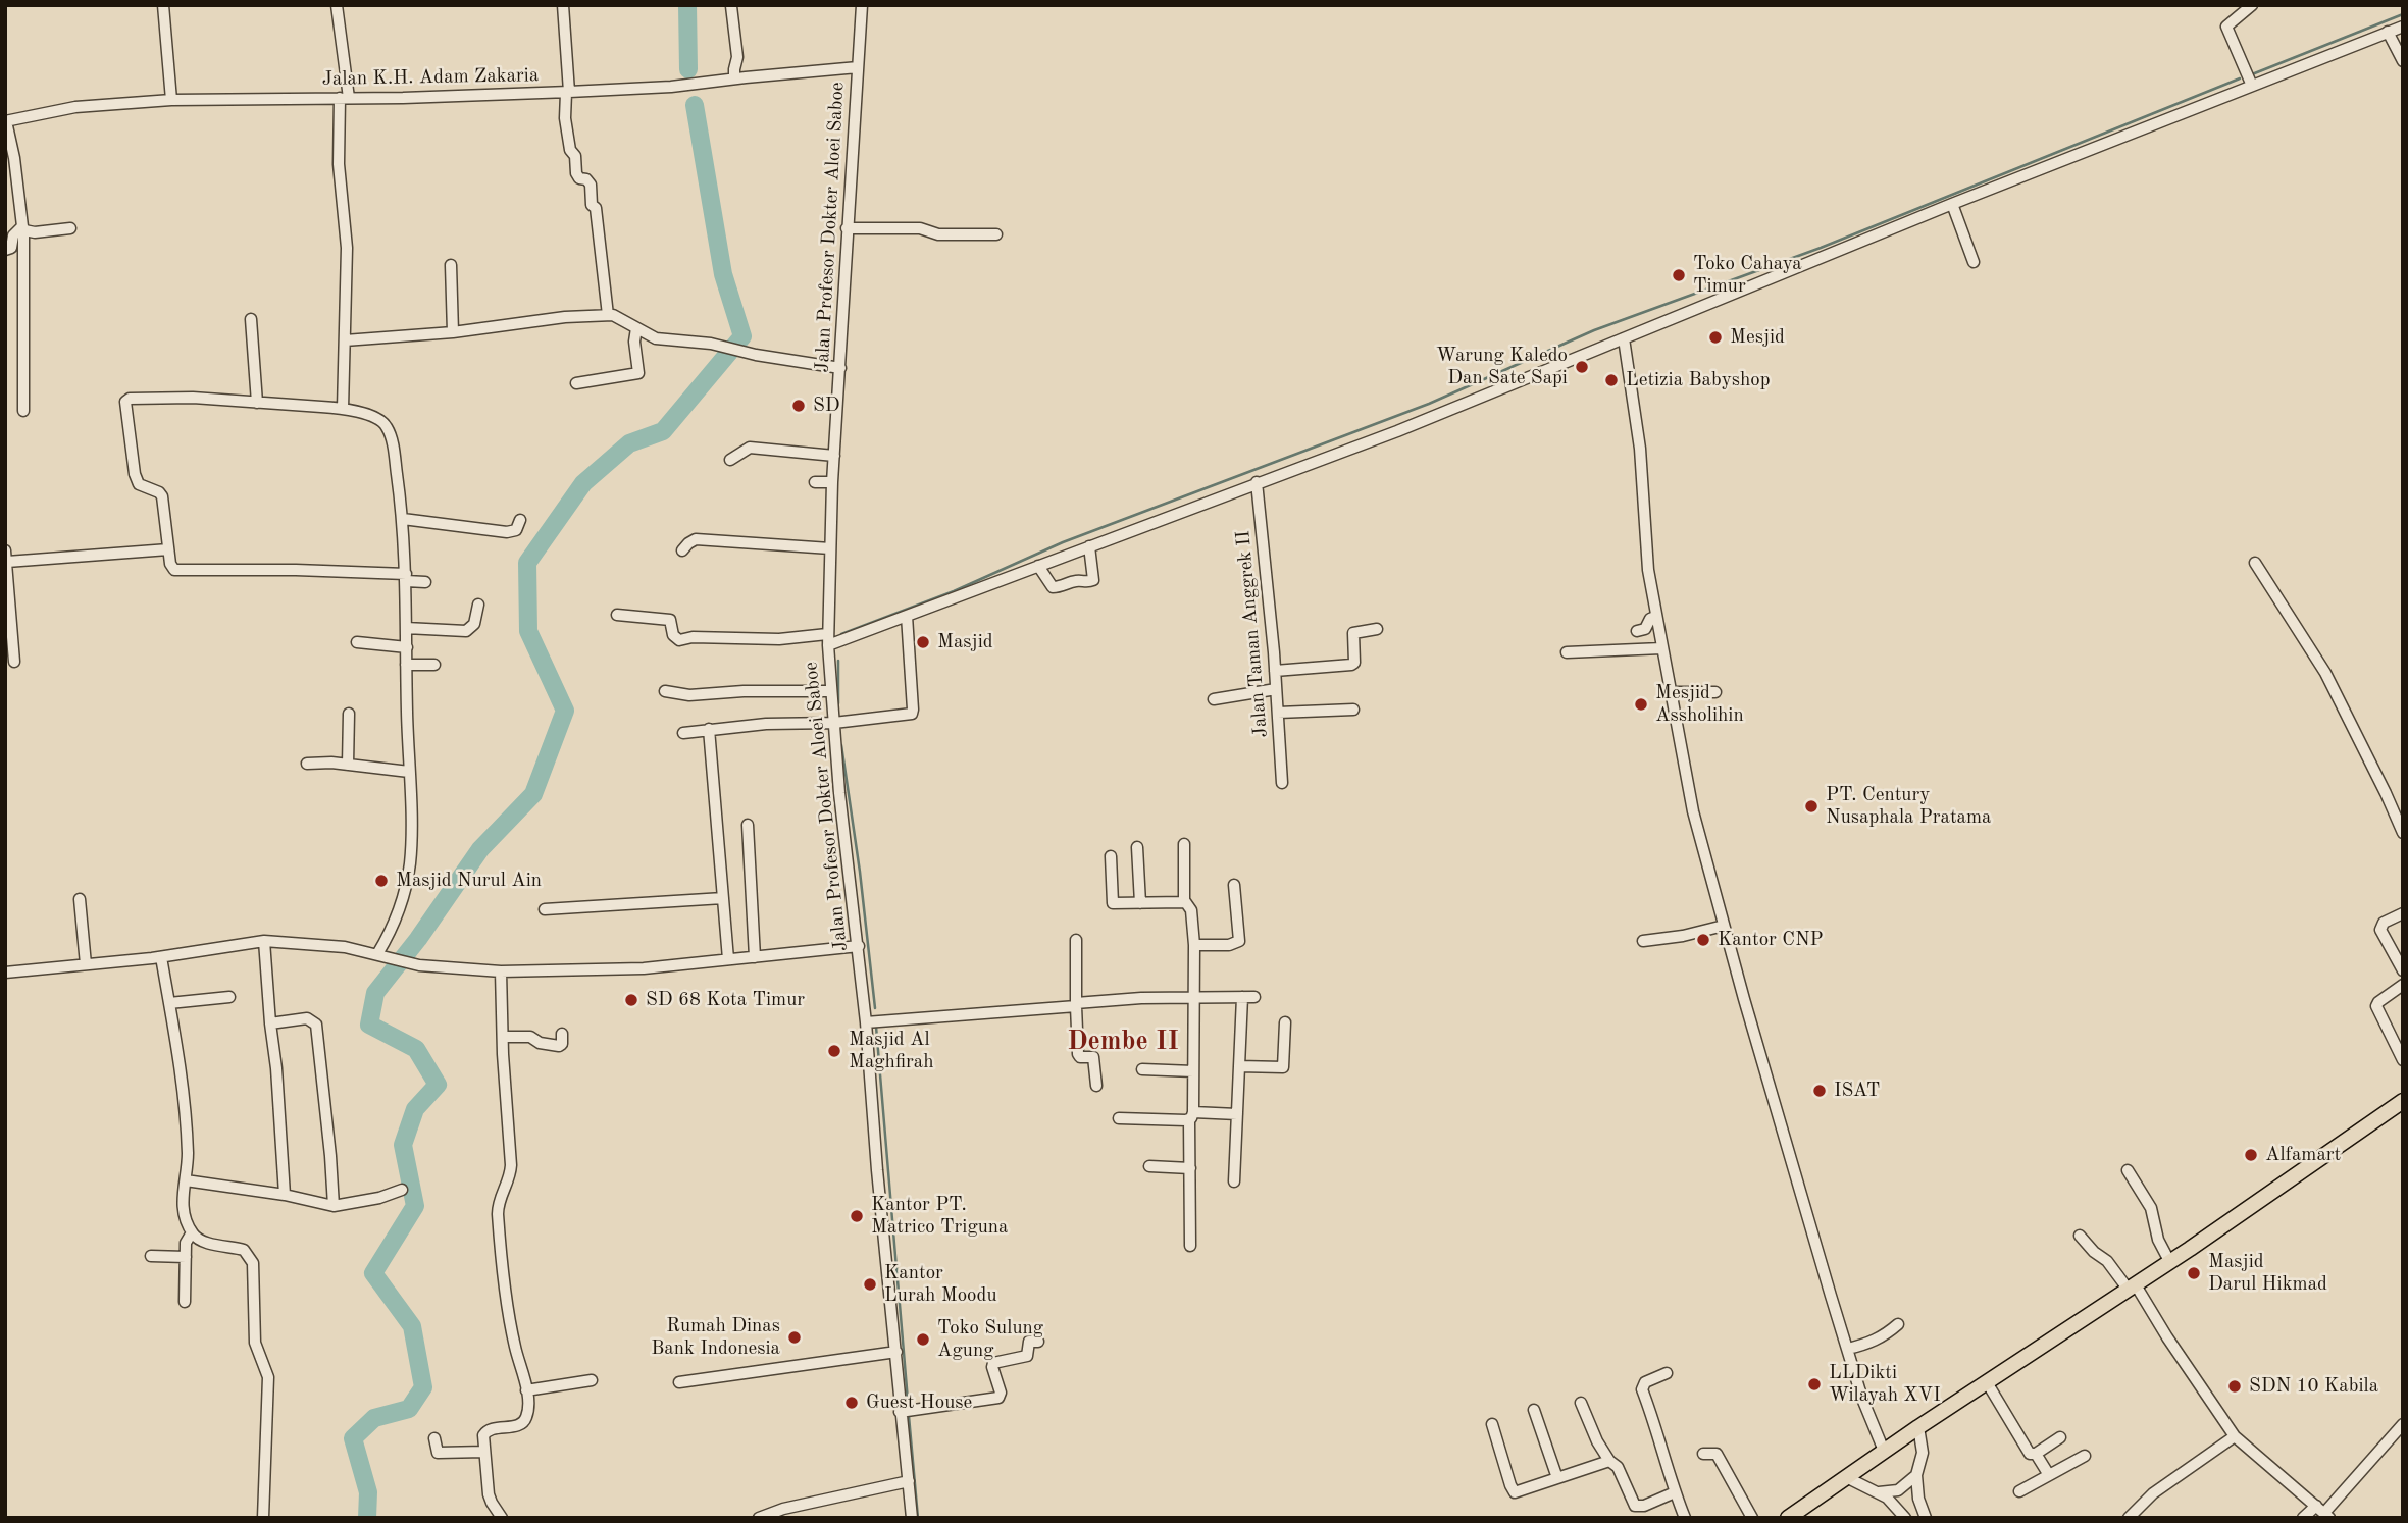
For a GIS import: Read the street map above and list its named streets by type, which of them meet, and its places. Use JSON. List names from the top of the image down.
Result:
{
  "streets": {
    "street": ["Jalan K.H. Adam Zakaria", "Jalan Profesor Dokter Aloei Saboe", "Jalan Taman Anggrek II"]
  },
  "crossings": [
    ["Jalan K.H. Adam Zakaria", "Jalan Profesor Dokter Aloei Saboe"]
  ],
  "districts": ["Dembe II"],
  "places": [
    "Toko Cahaya Timur",
    "Mesjid",
    "Warung Kaledo Dan Sate Sapi",
    "Letizia Babyshop",
    "SD",
    "Masjid",
    "Mesjid Assholihin",
    "PT. Century Nusaphala Pratama",
    "Masjid Nurul Ain",
    "Kantor CNP",
    "SD 68 Kota Timur",
    "Masjid Al Maghfirah",
    "ISAT",
    "Alfamart",
    "Kantor PT. Matrico Triguna",
    "Masjid Darul Hikmad",
    "Kantor Lurah Moodu",
    "Rumah Dinas Bank Indonesia",
    "Toko Sulung Agung",
    "LLDikti Wilayah XVI",
    "SDN 10 Kabila",
    "Guest House"
  ]
}
